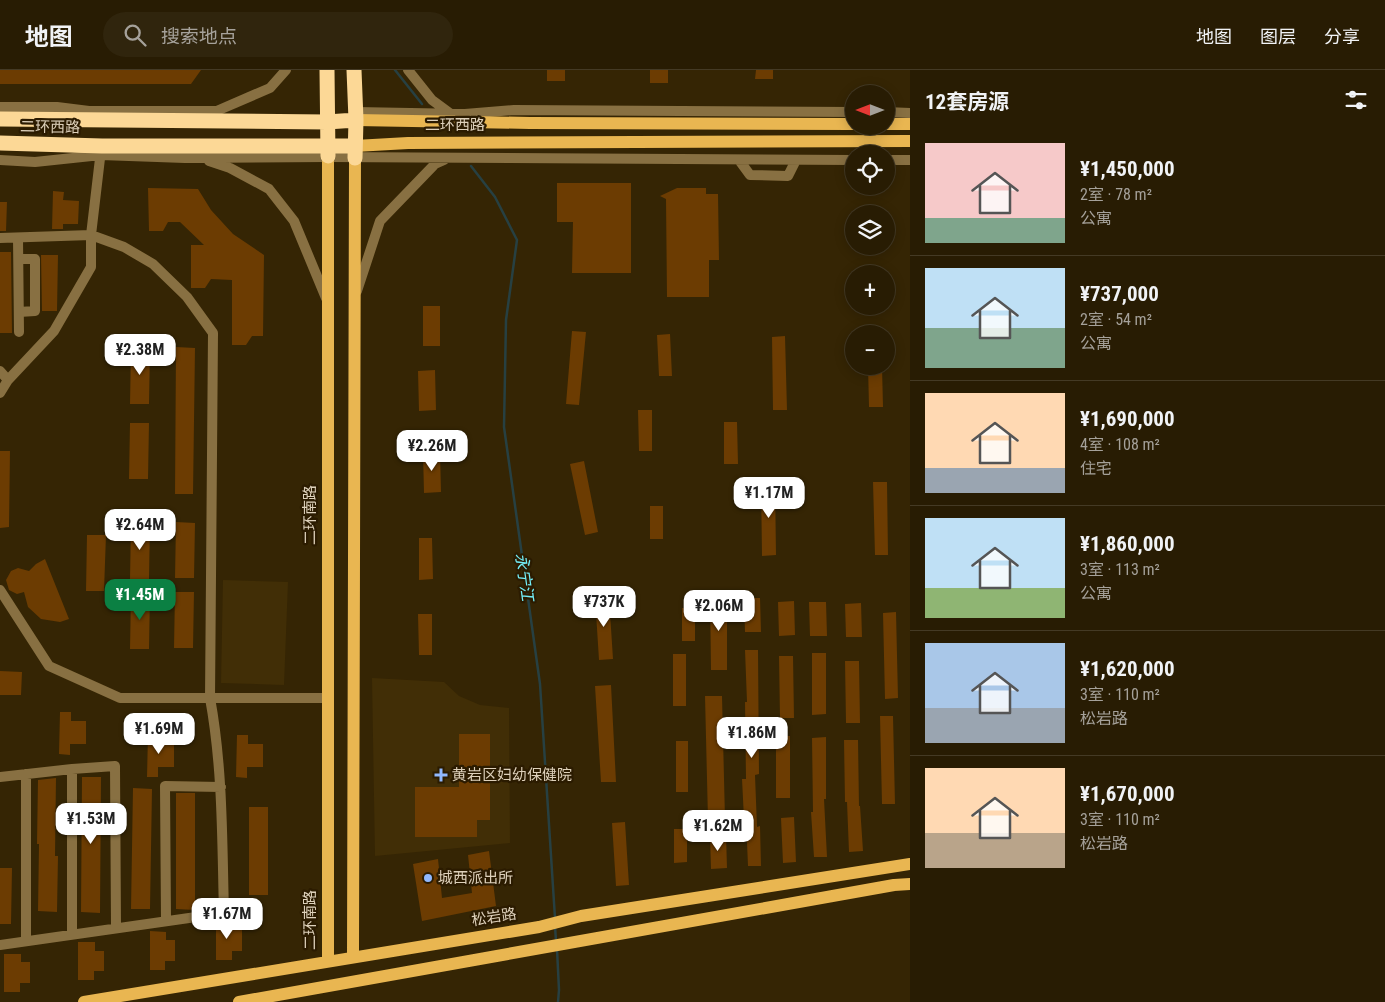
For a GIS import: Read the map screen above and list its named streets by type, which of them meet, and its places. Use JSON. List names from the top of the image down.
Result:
{
  "streets": {
    "highway": ["二环西路", "二环南路"],
    "main road": ["松岩路"]
  },
  "crossings": [
    ["二环西路", "二环南路"],
    ["二环南路", "松岩路"]
  ],
  "water": ["永宁江"],
  "places": {
    "health": ["黄岩区妇幼保健院"],
    "other": ["城西派出所"]
  },
  "north": "left",
  "page": {
    "header": "地图",
    "search": "搜索地点",
    "nav": ["地图", "图层", "分享"],
    "heading": "12套房源",
    "map_buttons": ["+", "−"],
    "list": [
      {
        "name": "¥1,450,000",
        "note": "2室 · 78 m² · 公寓"
      },
      {
        "name": "¥737,000",
        "note": "2室 · 54 m² · 公寓"
      },
      {
        "name": "¥1,690,000",
        "note": "4室 · 108 m² · 住宅"
      },
      {
        "name": "¥1,860,000",
        "note": "3室 · 113 m² · 公寓"
      },
      {
        "name": "¥1,620,000",
        "note": "3室 · 110 m² · 松岩路"
      },
      {
        "name": "¥1,670,000",
        "note": "3室 · 110 m² · 松岩路"
      }
    ],
    "price": [
      "¥2.38M",
      "¥2.26M",
      "¥1.17M",
      "¥2.64M",
      "¥1.45M",
      "¥737K",
      "¥2.06M",
      "¥1.69M",
      "¥1.86M",
      "¥1.53M",
      "¥1.62M",
      "¥1.67M"
    ]
  }
}
